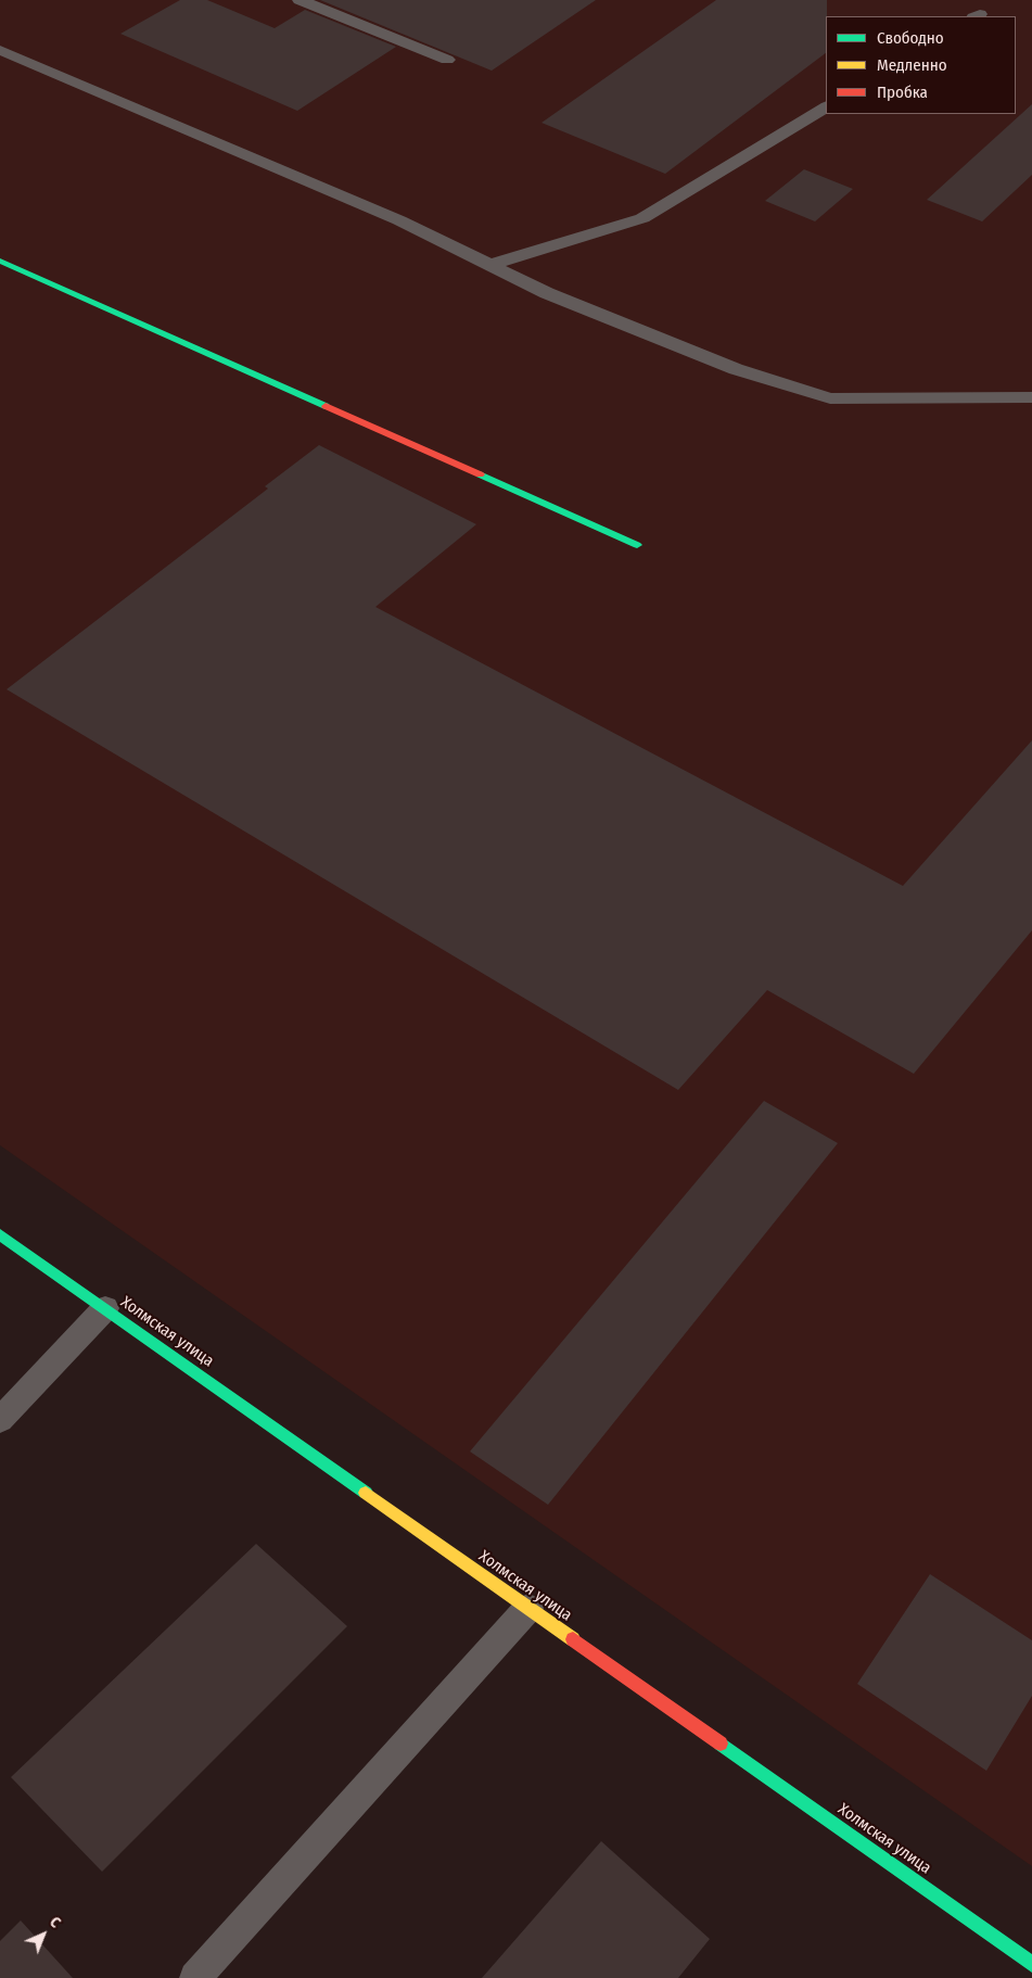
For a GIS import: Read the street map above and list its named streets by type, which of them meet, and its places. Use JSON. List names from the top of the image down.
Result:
{
  "streets": {
    "street": ["Холмская улица"]
  },
  "legend": ["Свободно", "Медленно", "Пробка"],
  "north": "top right"
}
